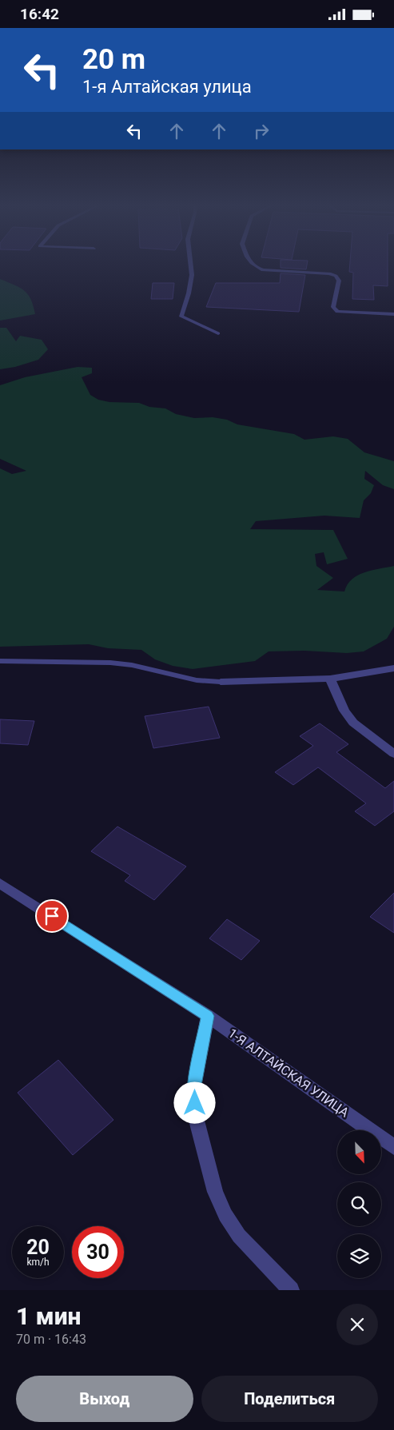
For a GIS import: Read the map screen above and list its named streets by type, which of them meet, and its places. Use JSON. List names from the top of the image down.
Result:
{
  "streets": {
    "street": ["1-Я АЛТАЙСКАЯ УЛИЦА"]
  },
  "north": "bottom right",
  "page": {
    "status": "16:42",
    "turn": ["20 m", "1-я Алтайская улица"],
    "speed": "20 km/h",
    "limit": "30",
    "heading": ["1 мин", "70 m · 16:43"],
    "buttons": ["Выход", "Поделиться"]
  }
}
